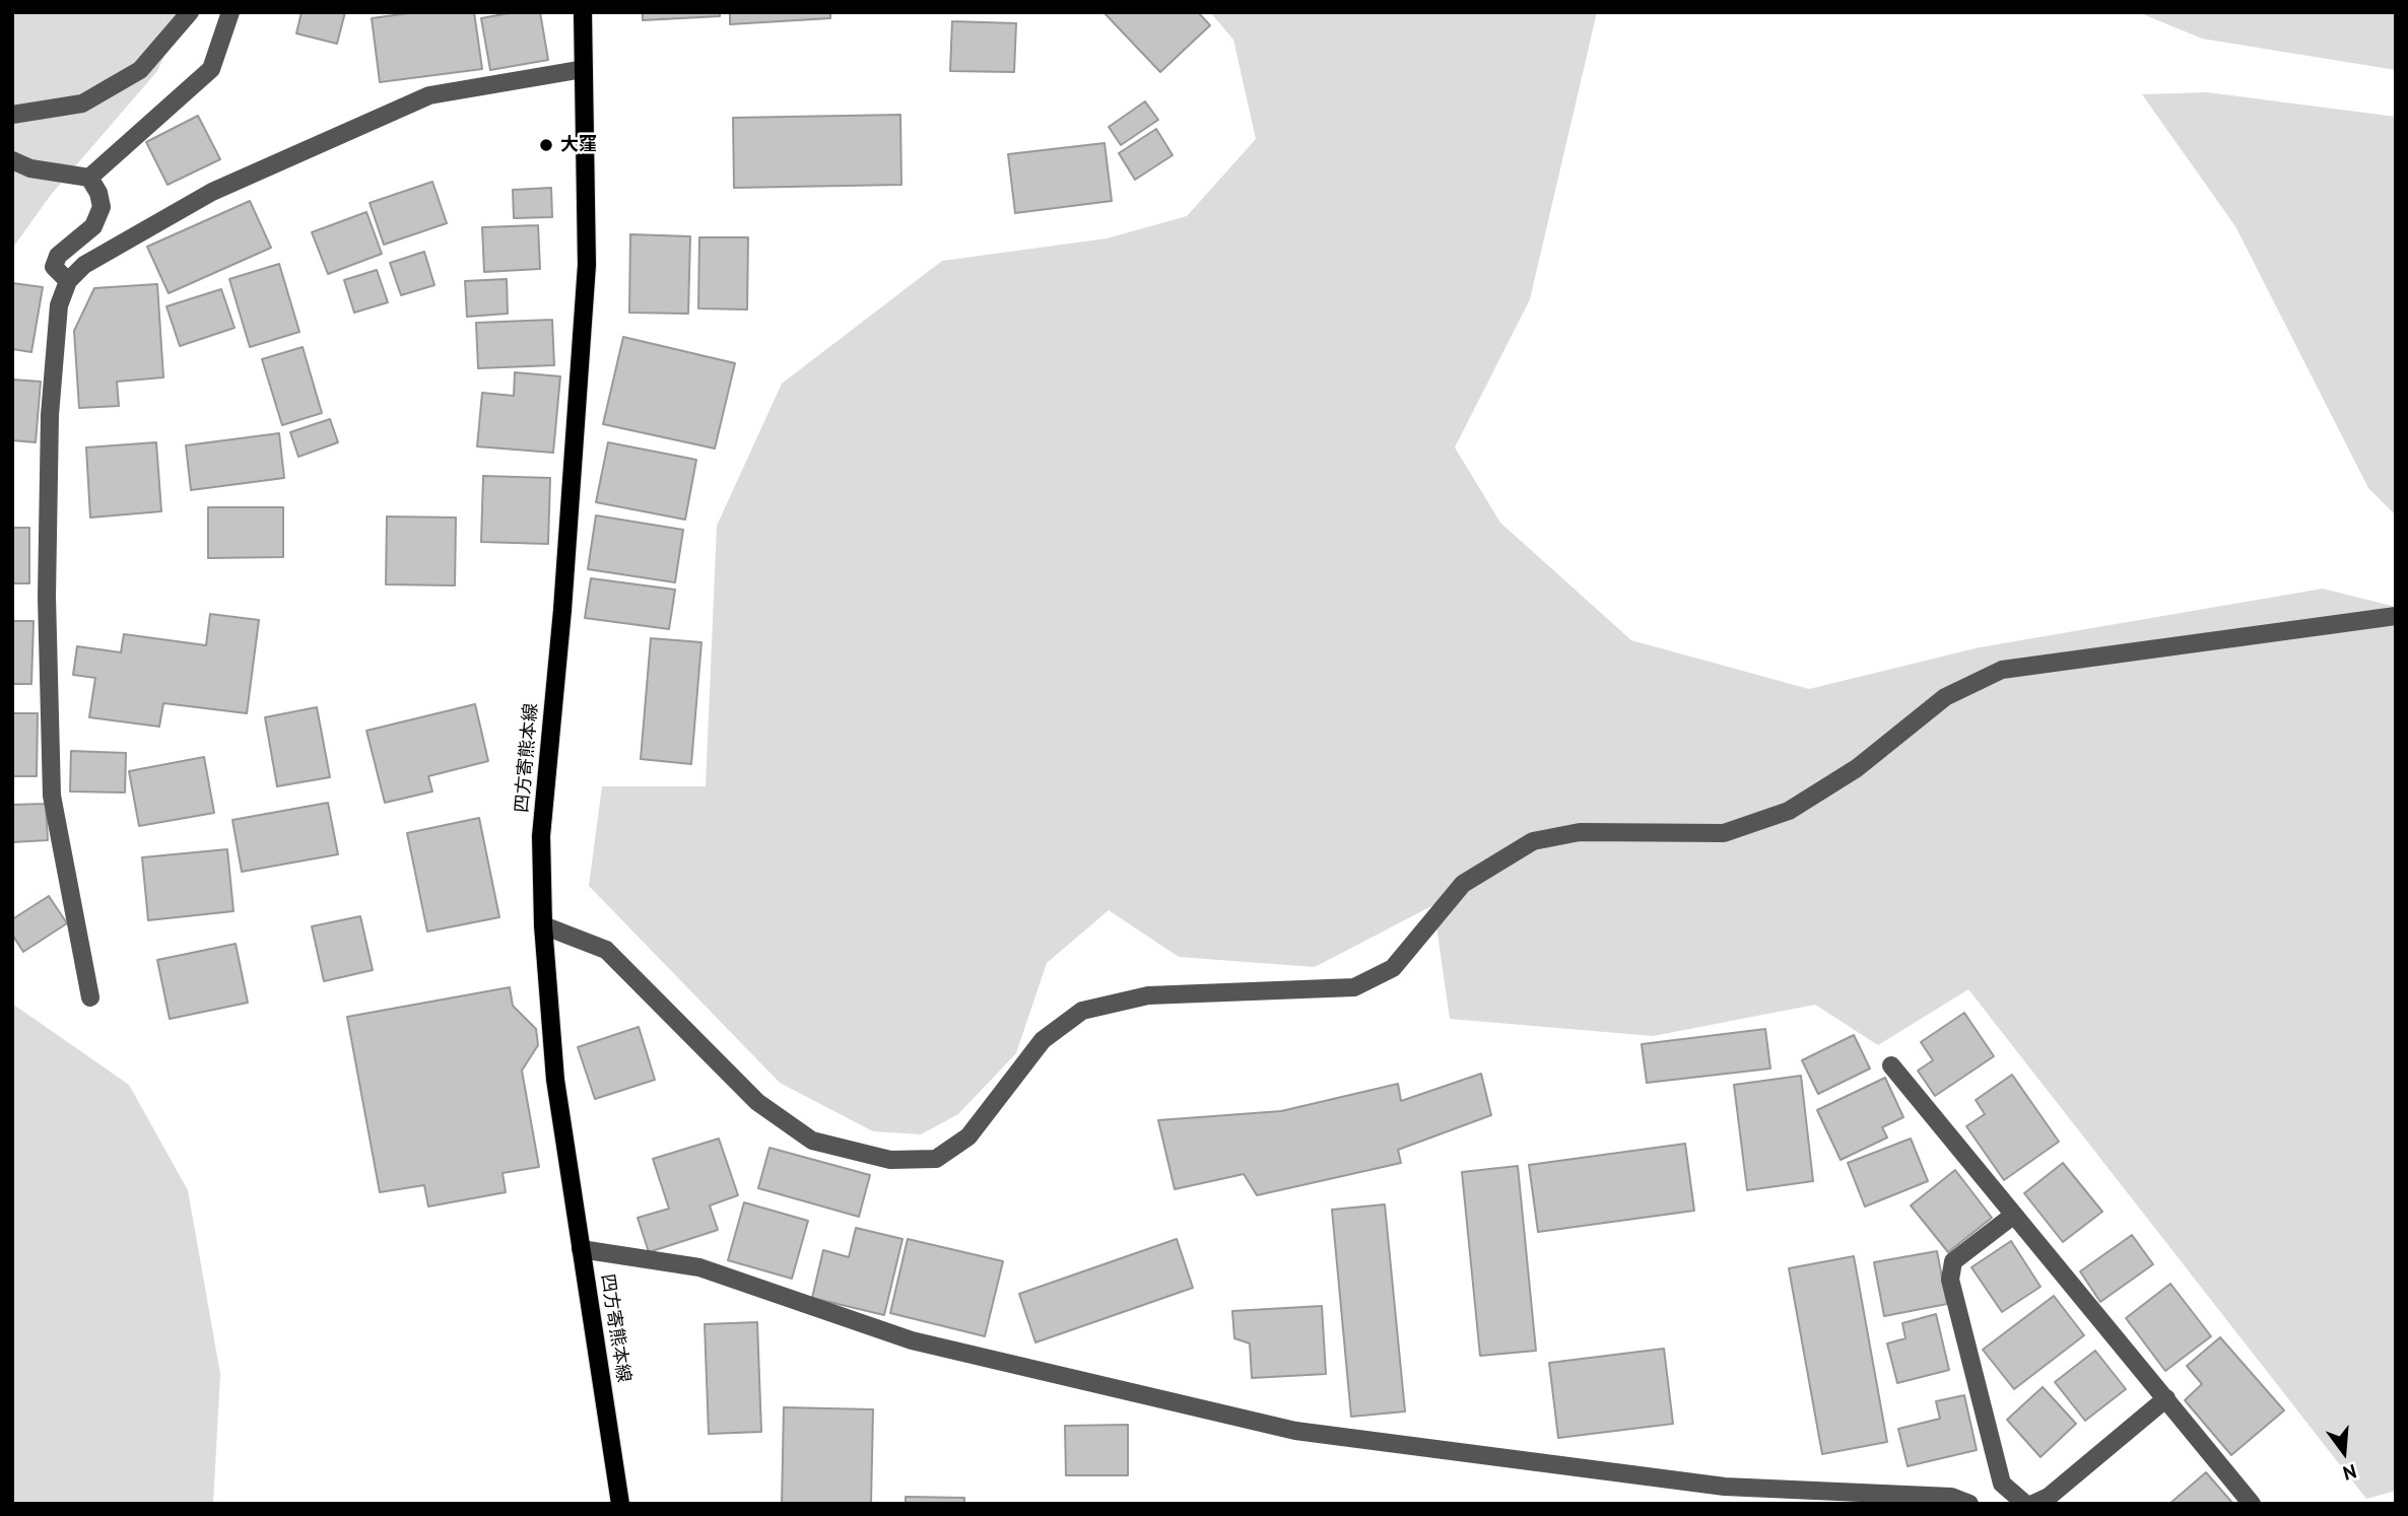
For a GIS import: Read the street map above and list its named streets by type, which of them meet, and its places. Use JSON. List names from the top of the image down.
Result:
{
  "streets": {
    "main road": ["四方寄熊本線"]
  },
  "places": ["大窪"],
  "north": "bottom"
}
